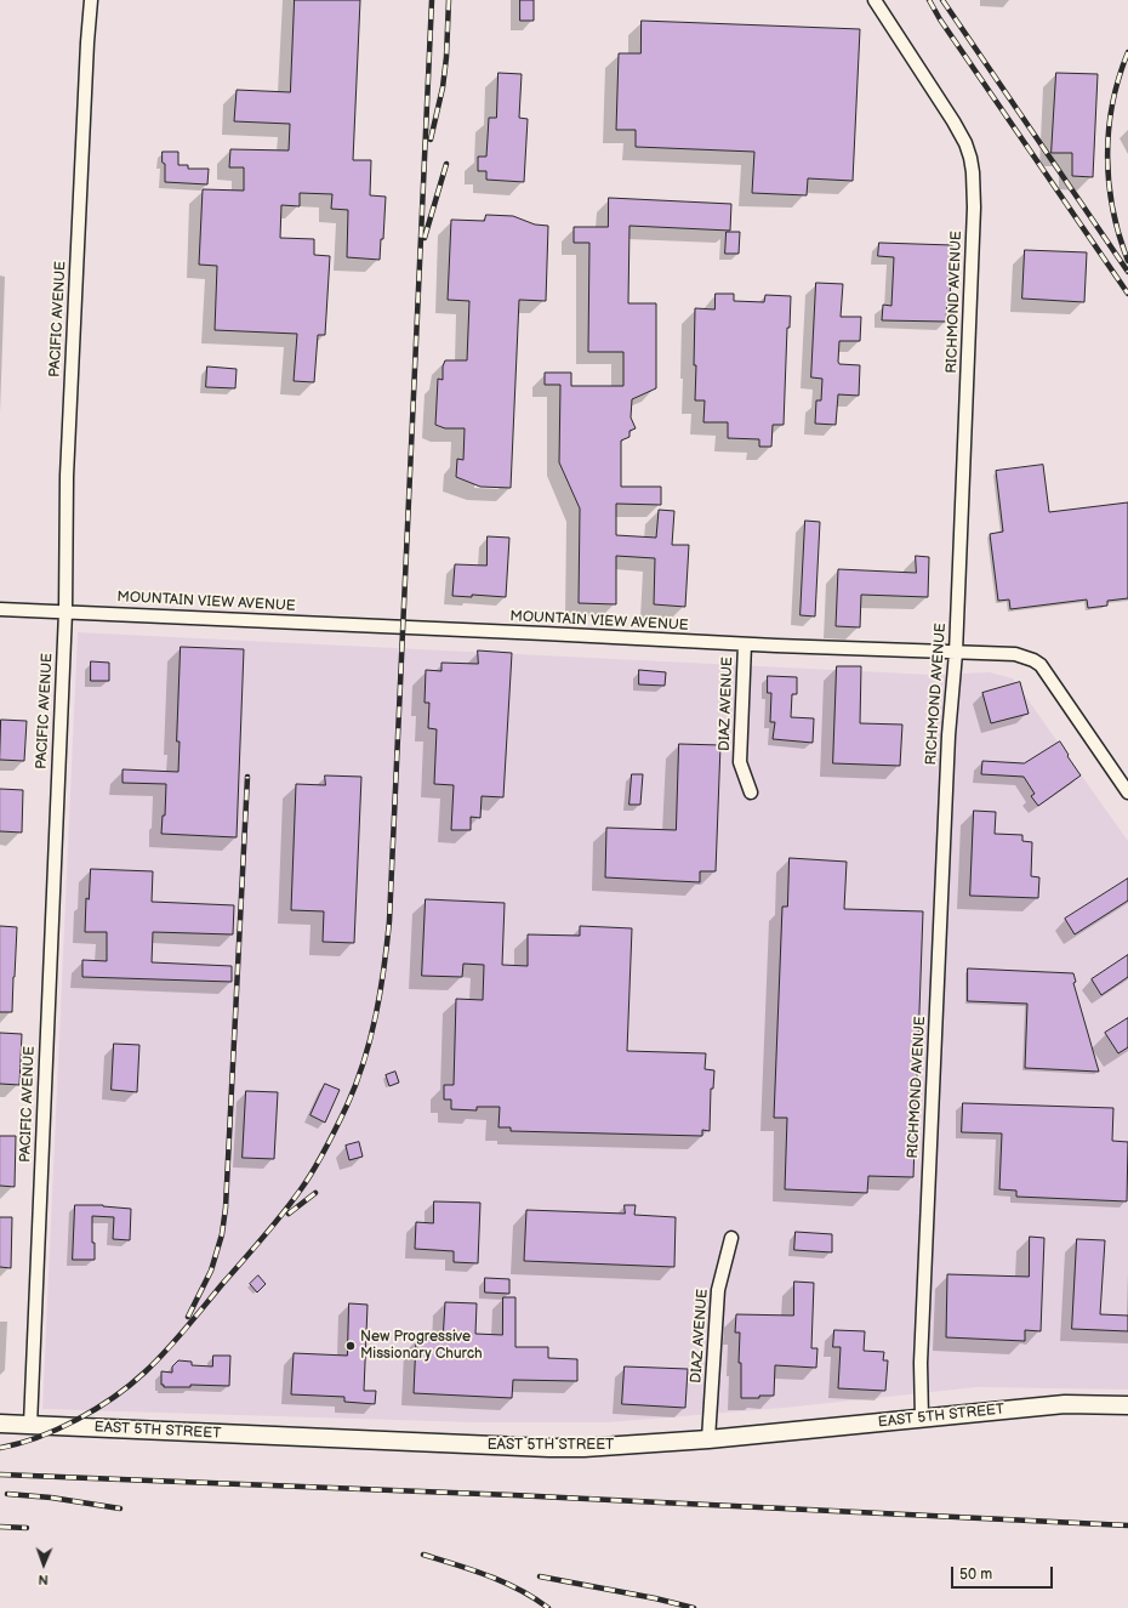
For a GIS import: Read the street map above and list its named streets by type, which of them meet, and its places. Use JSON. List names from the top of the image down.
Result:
{
  "streets": {
    "main road": ["EAST 5TH STREET"],
    "street": [
      "RICHMOND AVENUE",
      "PACIFIC AVENUE",
      "MOUNTAIN VIEW AVENUE",
      "DIAZ AVENUE"
    ]
  },
  "crossings": [
    ["RICHMOND AVENUE", "MOUNTAIN VIEW AVENUE"],
    ["RICHMOND AVENUE", "EAST 5TH STREET"],
    ["PACIFIC AVENUE", "MOUNTAIN VIEW AVENUE"],
    ["PACIFIC AVENUE", "EAST 5TH STREET"],
    ["MOUNTAIN VIEW AVENUE", "DIAZ AVENUE"],
    ["DIAZ AVENUE", "EAST 5TH STREET"]
  ],
  "places": ["New Progressive Missionary Church"],
  "scale_bar": "50 m",
  "north": "bottom"
}
